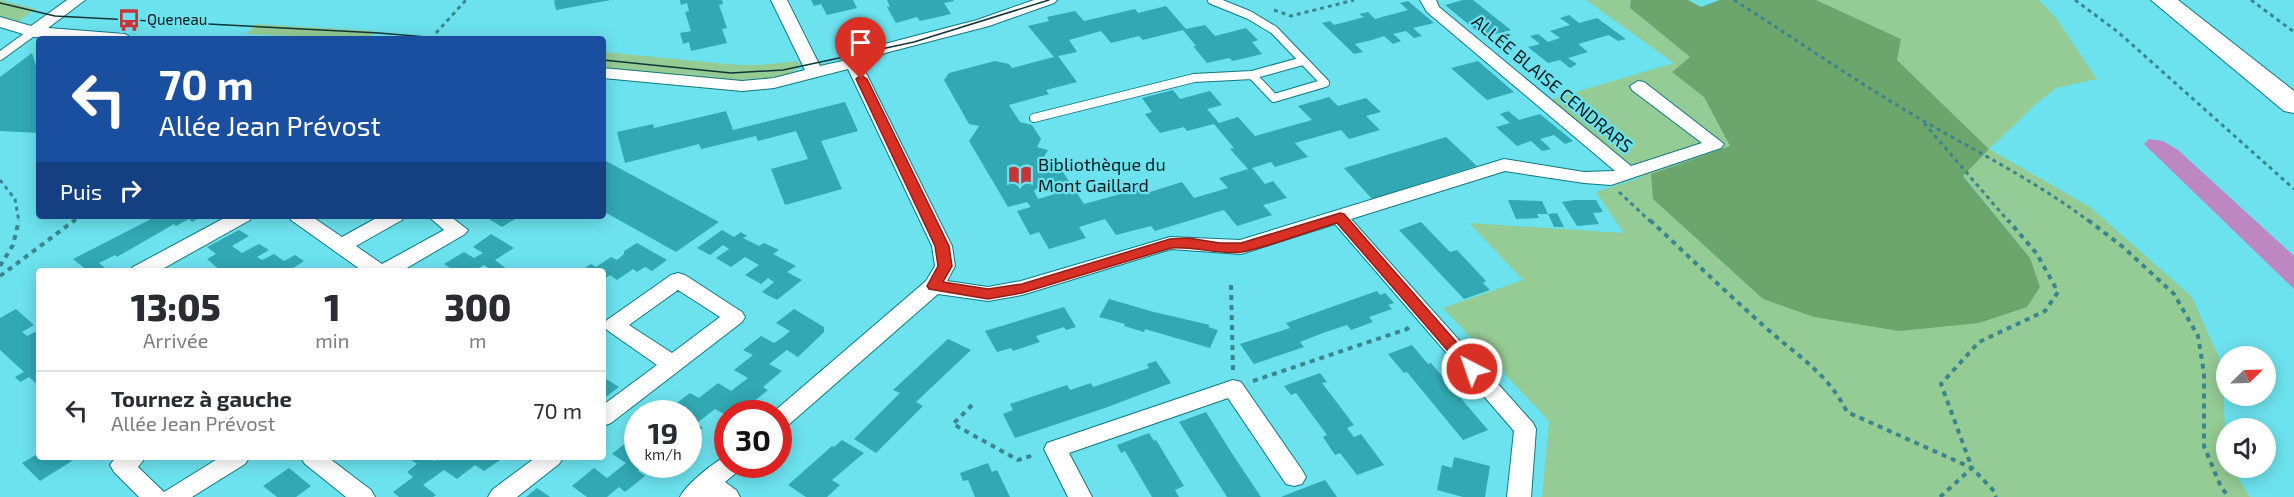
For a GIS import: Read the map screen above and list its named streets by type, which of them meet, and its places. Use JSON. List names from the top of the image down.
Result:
{
  "streets": {
    "street": ["ALLÉE BLAISE CENDRARS"]
  },
  "places": {
    "bus stop": ["Queneau"],
    "library": ["Bibliothèque du Mont Gaillard"]
  },
  "north": "top right",
  "page": {
    "turn": ["70 m", "Allée Jean Prévost"],
    "then": "Puis",
    "eta": [
      "13:05",
      "Arrivée",
      "1",
      "min",
      "300",
      "m"
    ],
    "list": [
      {
        "name": "Tournez à gauche",
        "note": "Allée Jean Prévost",
        "value": "70 m"
      }
    ],
    "speed": "19 km/h",
    "limit": "30"
  }
}
